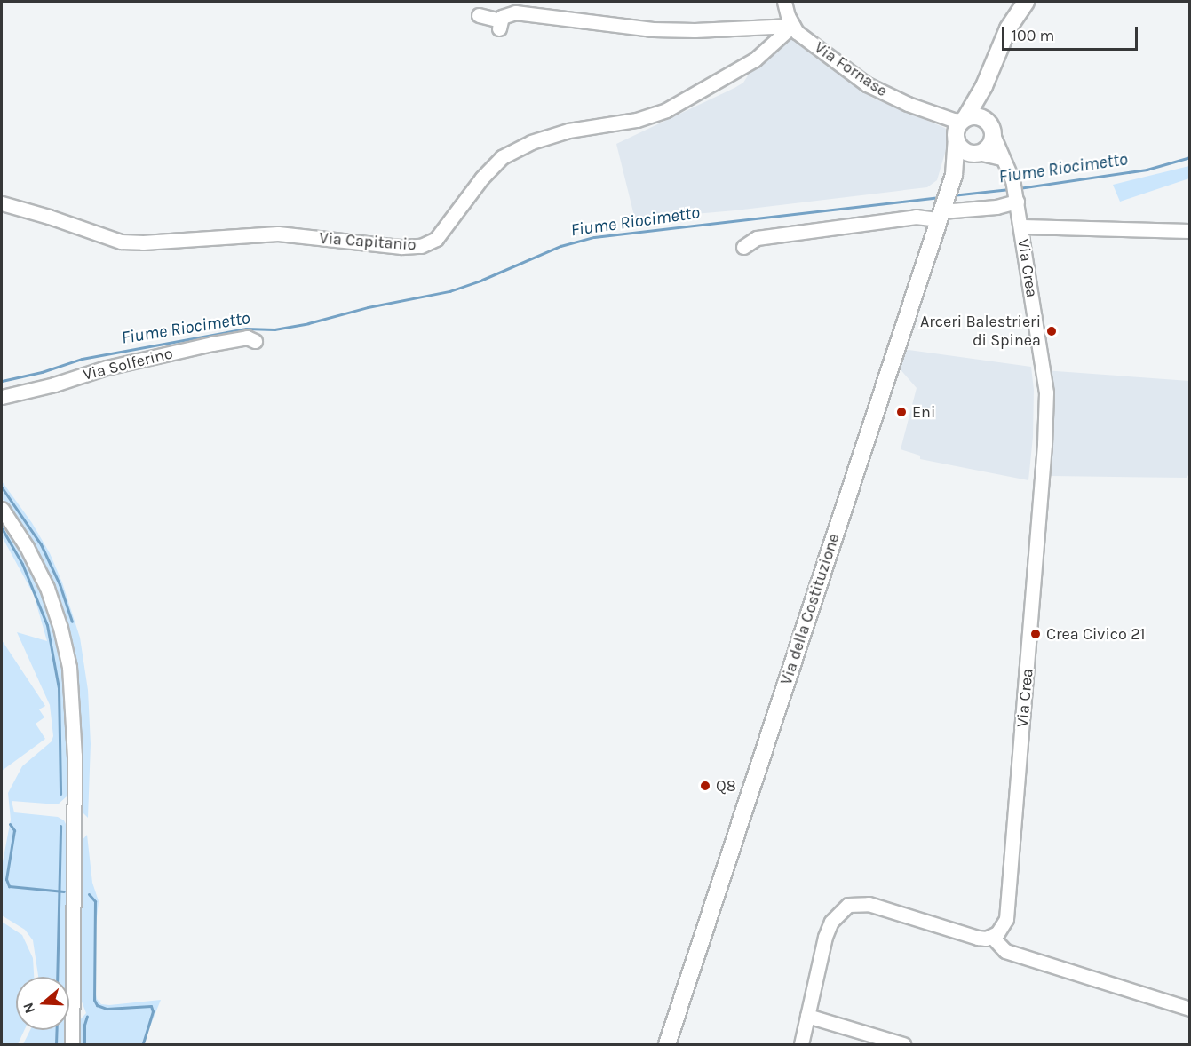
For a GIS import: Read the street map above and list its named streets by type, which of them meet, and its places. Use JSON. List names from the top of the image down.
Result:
{
  "streets": {
    "main road": ["Via della Costituzione"],
    "street": [
      "Via Fornase",
      "Via Capitanio",
      "Via Crea",
      "Via Solferino"
    ]
  },
  "crossings": [
    ["Via Fornase", "Via Capitanio"],
    ["Via Fornase", "Via Crea"],
    ["Via Fornase", "Via della Costituzione"],
    ["Via Crea", "Via della Costituzione"]
  ],
  "water": ["Fiume Riocimetto"],
  "places": [
    "Arceri Balestrieri di Spinea",
    "Eni",
    "Crea Civico 21",
    "Q8"
  ],
  "scale_bar": "100 m",
  "north": "left"
}
